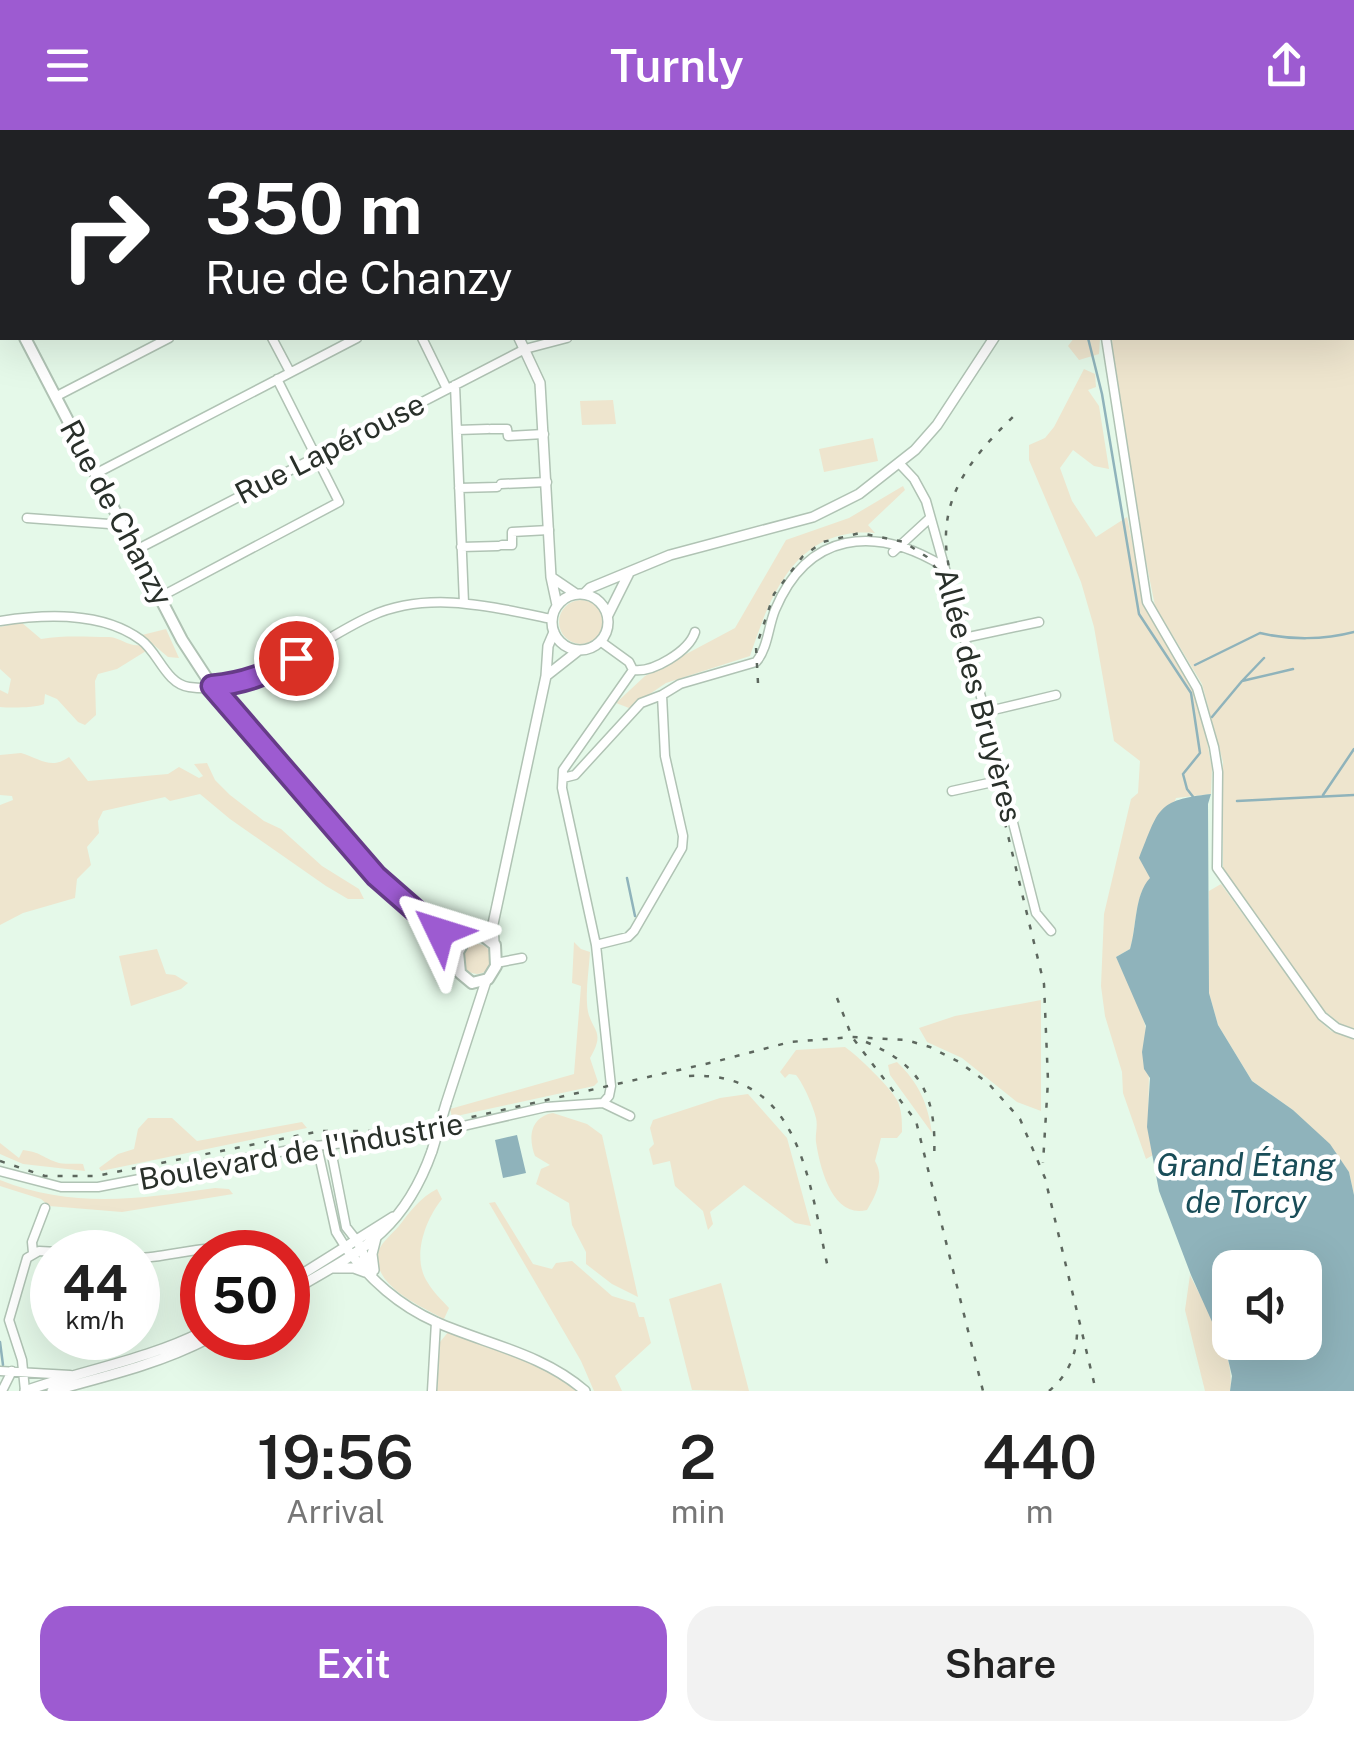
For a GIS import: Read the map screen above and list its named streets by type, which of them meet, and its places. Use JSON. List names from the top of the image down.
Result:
{
  "streets": {
    "main road": ["Rue de Chanzy"],
    "street": ["Rue Lapérouse", "Allée des Bruyères", "Boulevard de l'Industrie"]
  },
  "crossings": [
    ["Rue Lapérouse", "Rue de Chanzy"]
  ],
  "water": ["Grand Étang de Torcy"],
  "page": {
    "header": "Turnly",
    "turn": ["350 m", "Rue de Chanzy"],
    "speed": "44 km/h",
    "limit": "50",
    "eta": [
      "19:56",
      "Arrival",
      "2",
      "min",
      "440",
      "m"
    ],
    "buttons": ["Exit", "Share"]
  }
}
